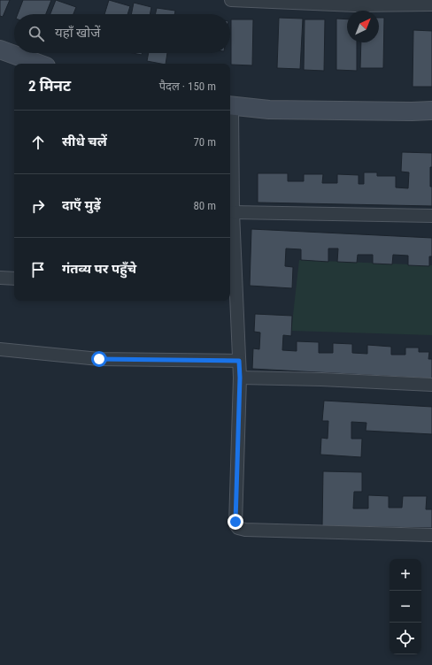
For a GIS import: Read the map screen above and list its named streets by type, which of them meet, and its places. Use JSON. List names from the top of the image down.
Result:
{
  "north": "top right",
  "page": {
    "search": "यहाँ खोजें",
    "heading": ["2 मिनट", "पैदल · 150 m"],
    "list": [
      ["सीधे चलें", "70 m"],
      ["दाएँ मुड़ें", "80 m"],
      "गंतव्य पर पहुँचे"
    ],
    "map_buttons": ["+", "−"]
  }
}
